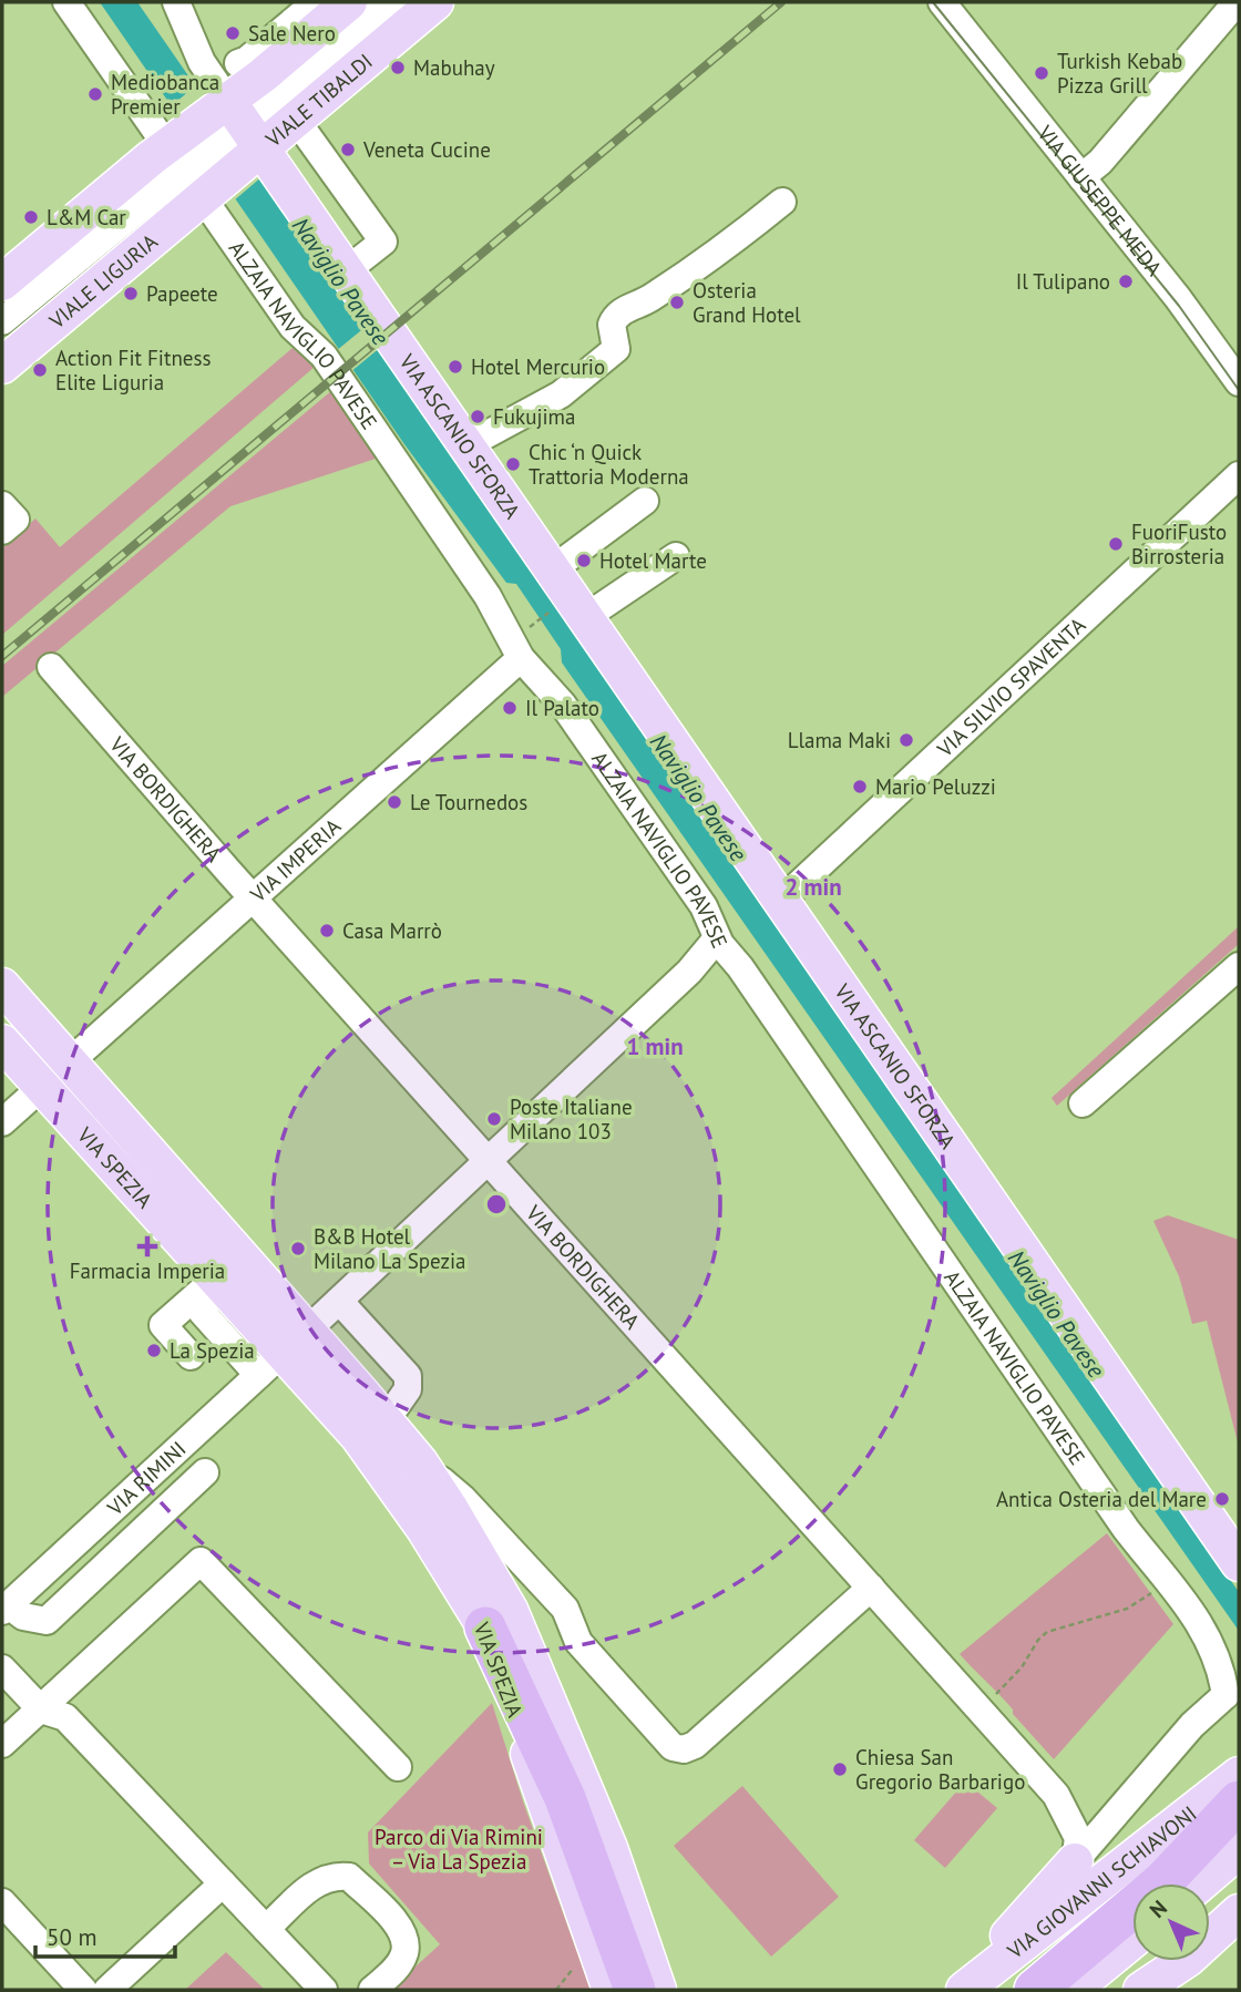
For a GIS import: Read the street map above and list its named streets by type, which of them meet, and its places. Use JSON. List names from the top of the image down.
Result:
{
  "streets": {
    "main road": [
      "VIALE TIBALDI",
      "VIALE LIGURIA",
      "VIA ASCANIO SFORZA",
      "VIA SPEZIA",
      "VIA GIOVANNI SCHIAVONI"
    ],
    "street": [
      "VIA GIUSEPPE MEDA",
      "ALZAIA NAVIGLIO PAVESE",
      "VIA SILVIO SPAVENTA",
      "VIA BORDIGHERA",
      "VIA IMPERIA",
      "VIA RIMINI"
    ]
  },
  "crossings": [
    ["VIALE TIBALDI", "VIALE LIGURIA"],
    ["VIALE TIBALDI", "ALZAIA NAVIGLIO PAVESE"],
    ["VIALE TIBALDI", "VIA ASCANIO SFORZA"],
    ["VIALE LIGURIA", "ALZAIA NAVIGLIO PAVESE"],
    ["ALZAIA NAVIGLIO PAVESE", "VIA IMPERIA"],
    ["ALZAIA NAVIGLIO PAVESE", "VIA RIMINI"],
    ["ALZAIA NAVIGLIO PAVESE", "VIA GIOVANNI SCHIAVONI"],
    ["VIA ASCANIO SFORZA", "VIA SILVIO SPAVENTA"],
    ["VIA BORDIGHERA", "VIA IMPERIA"],
    ["VIA BORDIGHERA", "VIA SPEZIA"],
    ["VIA BORDIGHERA", "VIA RIMINI"],
    ["VIA BORDIGHERA", "VIA GIOVANNI SCHIAVONI"],
    ["VIA IMPERIA", "VIA SPEZIA"],
    ["VIA SPEZIA", "VIA RIMINI"]
  ],
  "water": ["Naviglio Pavese"],
  "parks": ["Parco di Via Rimini – Via La Spezia"],
  "places": {
    "other": [
      "Sale Nero",
      "Mabuhay",
      "Turkish Kebab Pizza Grill",
      "Mediobanca Premier",
      "Veneta Cucine",
      "L&M Car",
      "Il Tulipano",
      "Papeete",
      "Osteria Grand Hotel",
      "Hotel Mercurio",
      "Action Fit Fitness Elite Liguria",
      "Fukujima",
      "Chic ‘n Quick Trattoria Moderna",
      "FuoriFusto Birrosteria",
      "Hotel Marte",
      "Il Palato",
      "Llama Maki",
      "Mario Peluzzi",
      "Le Tournedos",
      "Casa Marrò",
      "Poste Italiane Milano 103",
      "B&B Hotel Milano La Spezia",
      "La Spezia",
      "Antica Osteria del Mare",
      "Chiesa San Gregorio Barbarigo"
    ],
    "health": ["Farmacia Imperia"]
  },
  "scale_bar": "50 m",
  "north": "top left",
  "rings": ["2 min", "1 min"]
}
